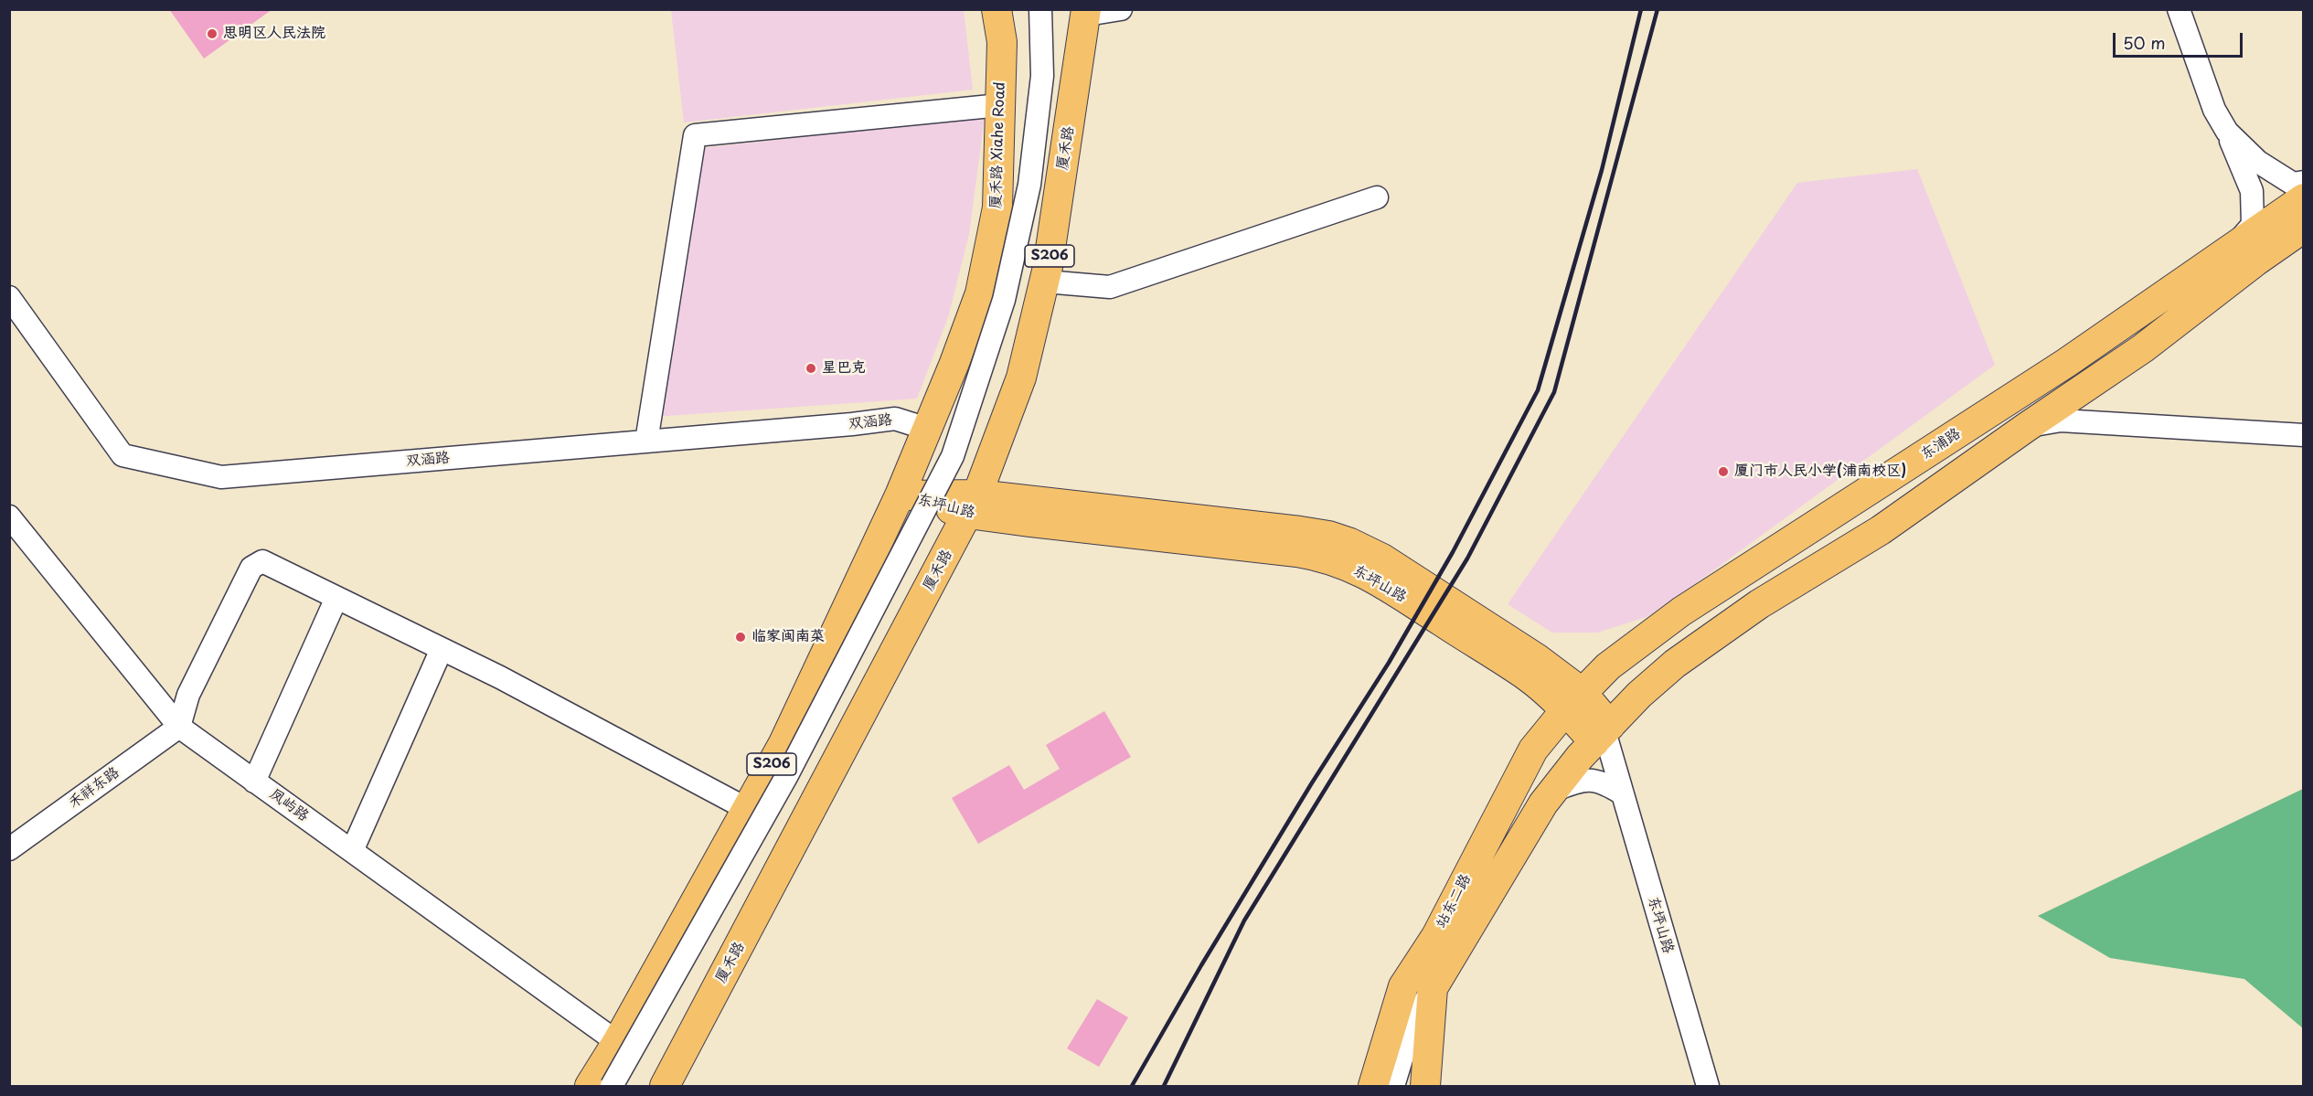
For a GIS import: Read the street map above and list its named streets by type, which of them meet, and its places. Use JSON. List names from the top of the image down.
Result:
{
  "streets": {
    "main road": [
      "厦禾路 Xiahe Road",
      "厦禾路",
      "S206",
      "东浦路",
      "东坪山路",
      "站东二路"
    ],
    "street": ["双涵路", "禾祥东路", "凤屿路"]
  },
  "crossings": [
    ["厦禾路 Xiahe Road", "S206"],
    ["厦禾路 Xiahe Road", "双涵路"],
    ["厦禾路", "东坪山路"],
    ["S206", "双涵路"],
    ["S206", "东坪山路"],
    ["S206", "凤屿路"],
    ["东浦路", "东坪山路"],
    ["东浦路", "站东二路"],
    ["东坪山路", "站东二路"],
    ["禾祥东路", "凤屿路"]
  ],
  "places": [
    "思明区人民法院",
    "星巴克",
    "厦门市人民小学(浦南校区)",
    "临家闽南菜"
  ],
  "scale_bar": "50 m"
}
